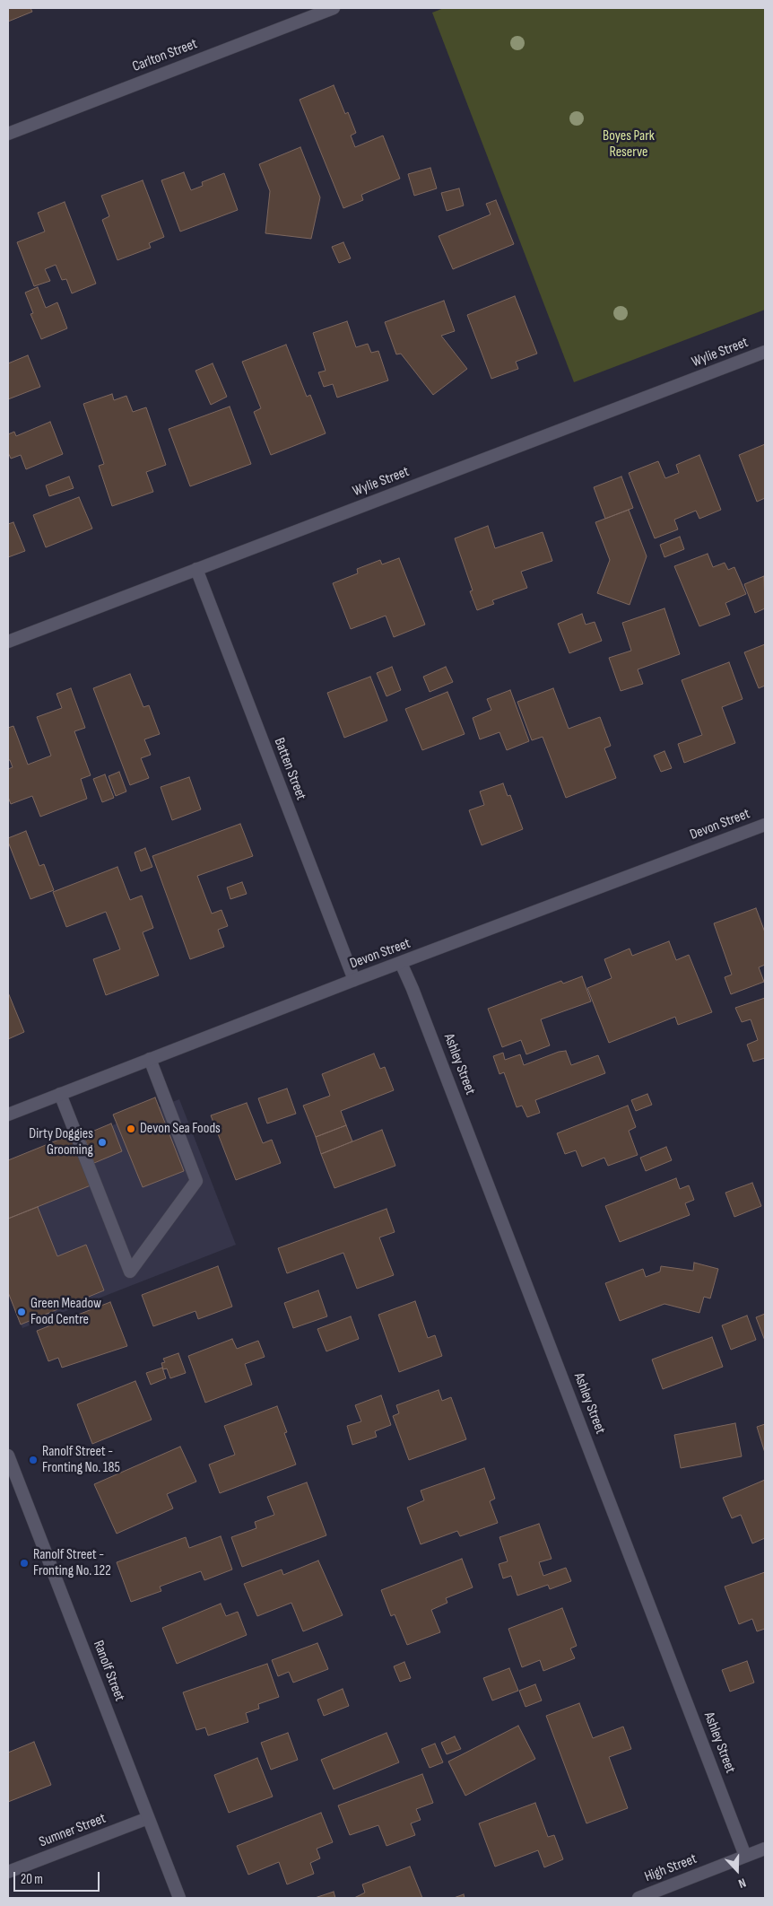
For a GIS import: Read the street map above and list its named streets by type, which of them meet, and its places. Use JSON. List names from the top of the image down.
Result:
{
  "streets": {
    "street": [
      "Carlton Street",
      "Wylie Street",
      "Batten Street",
      "Devon Street",
      "Ashley Street",
      "Ranolf Street",
      "Sumner Street",
      "High Street"
    ]
  },
  "crossings": [
    ["Wylie Street", "Batten Street"],
    ["Batten Street", "Devon Street"],
    ["Devon Street", "Ashley Street"],
    ["Ashley Street", "High Street"],
    ["Ranolf Street", "Sumner Street"]
  ],
  "parks": ["Boyes Park Reserve"],
  "places": [
    "Devon Sea Foods",
    "Dirty Doggies Grooming",
    "Green Meadow Food Centre",
    "Ranolf Street - Fronting No. 185",
    "Ranolf Street - Fronting No. 122"
  ],
  "scale_bar": "20 m",
  "north": "bottom"
}
